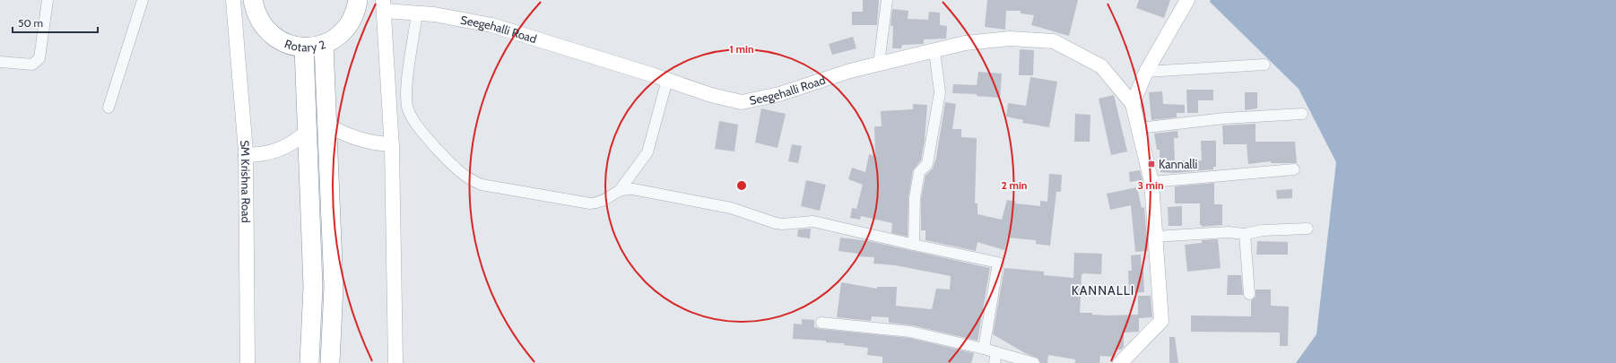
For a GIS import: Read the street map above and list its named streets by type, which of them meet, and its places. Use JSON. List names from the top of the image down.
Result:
{
  "streets": {
    "highway": ["Rotary 2"],
    "street": ["Seegehalli Road", "SM Krishna Road"]
  },
  "districts": ["KANNALLI"],
  "places": {
    "transit": ["Kannalli"]
  },
  "scale_bar": "50 m",
  "rings": ["1 min", "2 min", "3 min"]
}
